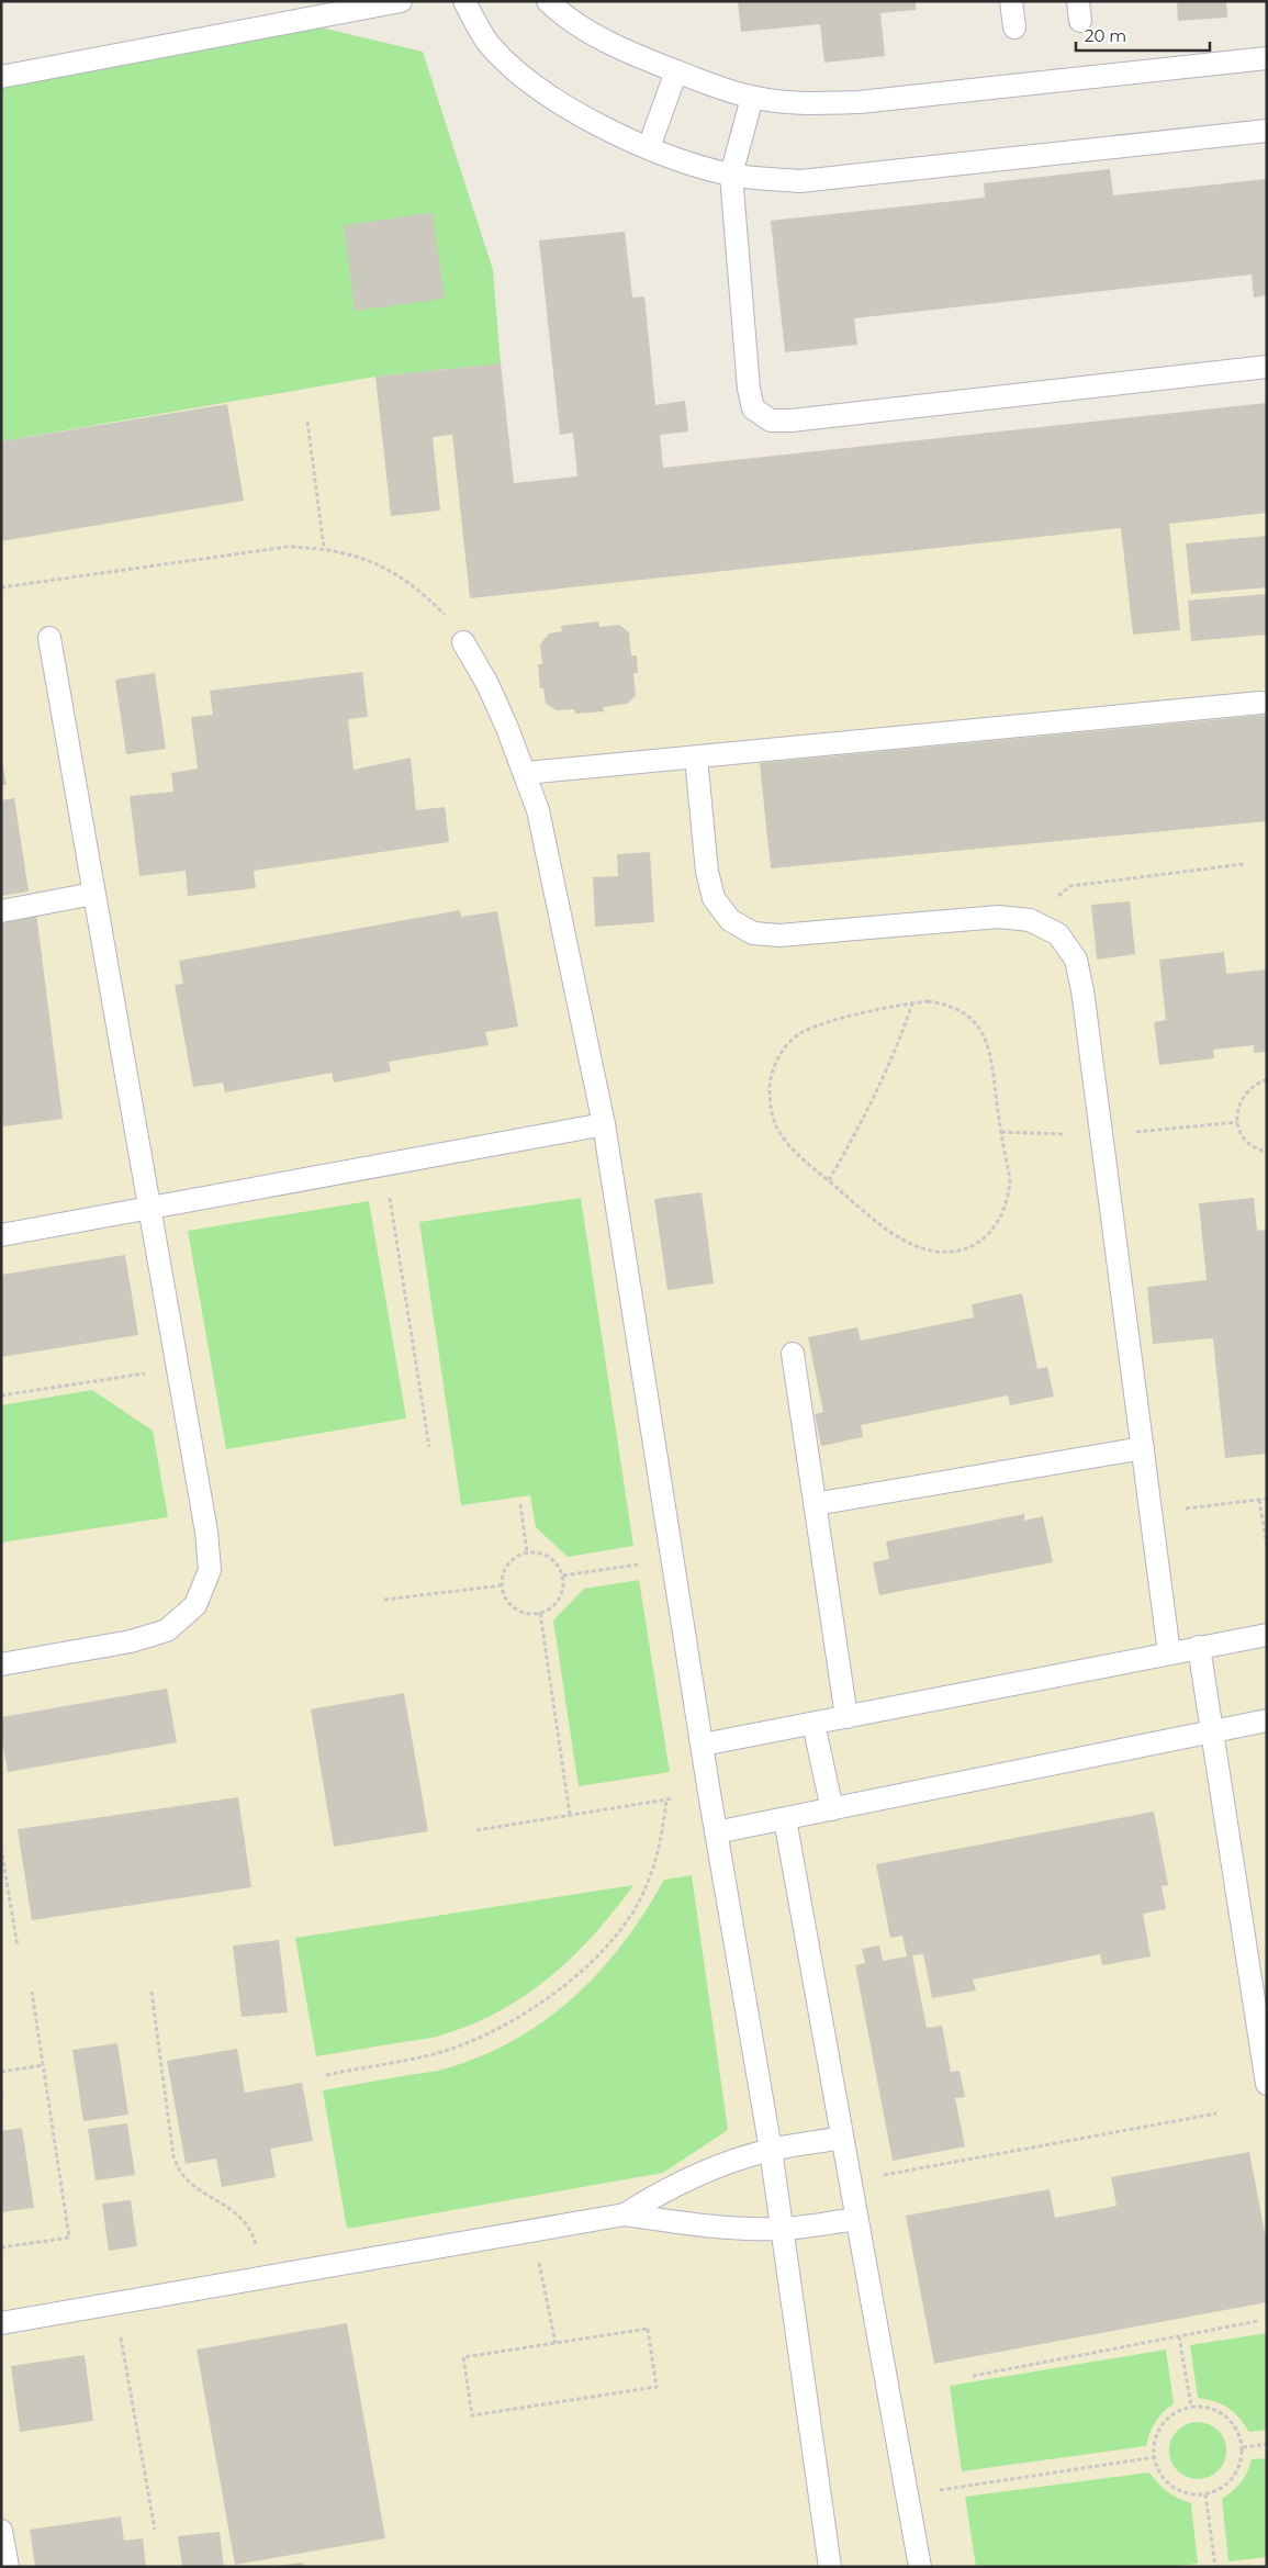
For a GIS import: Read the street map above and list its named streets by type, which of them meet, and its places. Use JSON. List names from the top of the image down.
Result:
{
  "scale_bar": "20 m"
}
